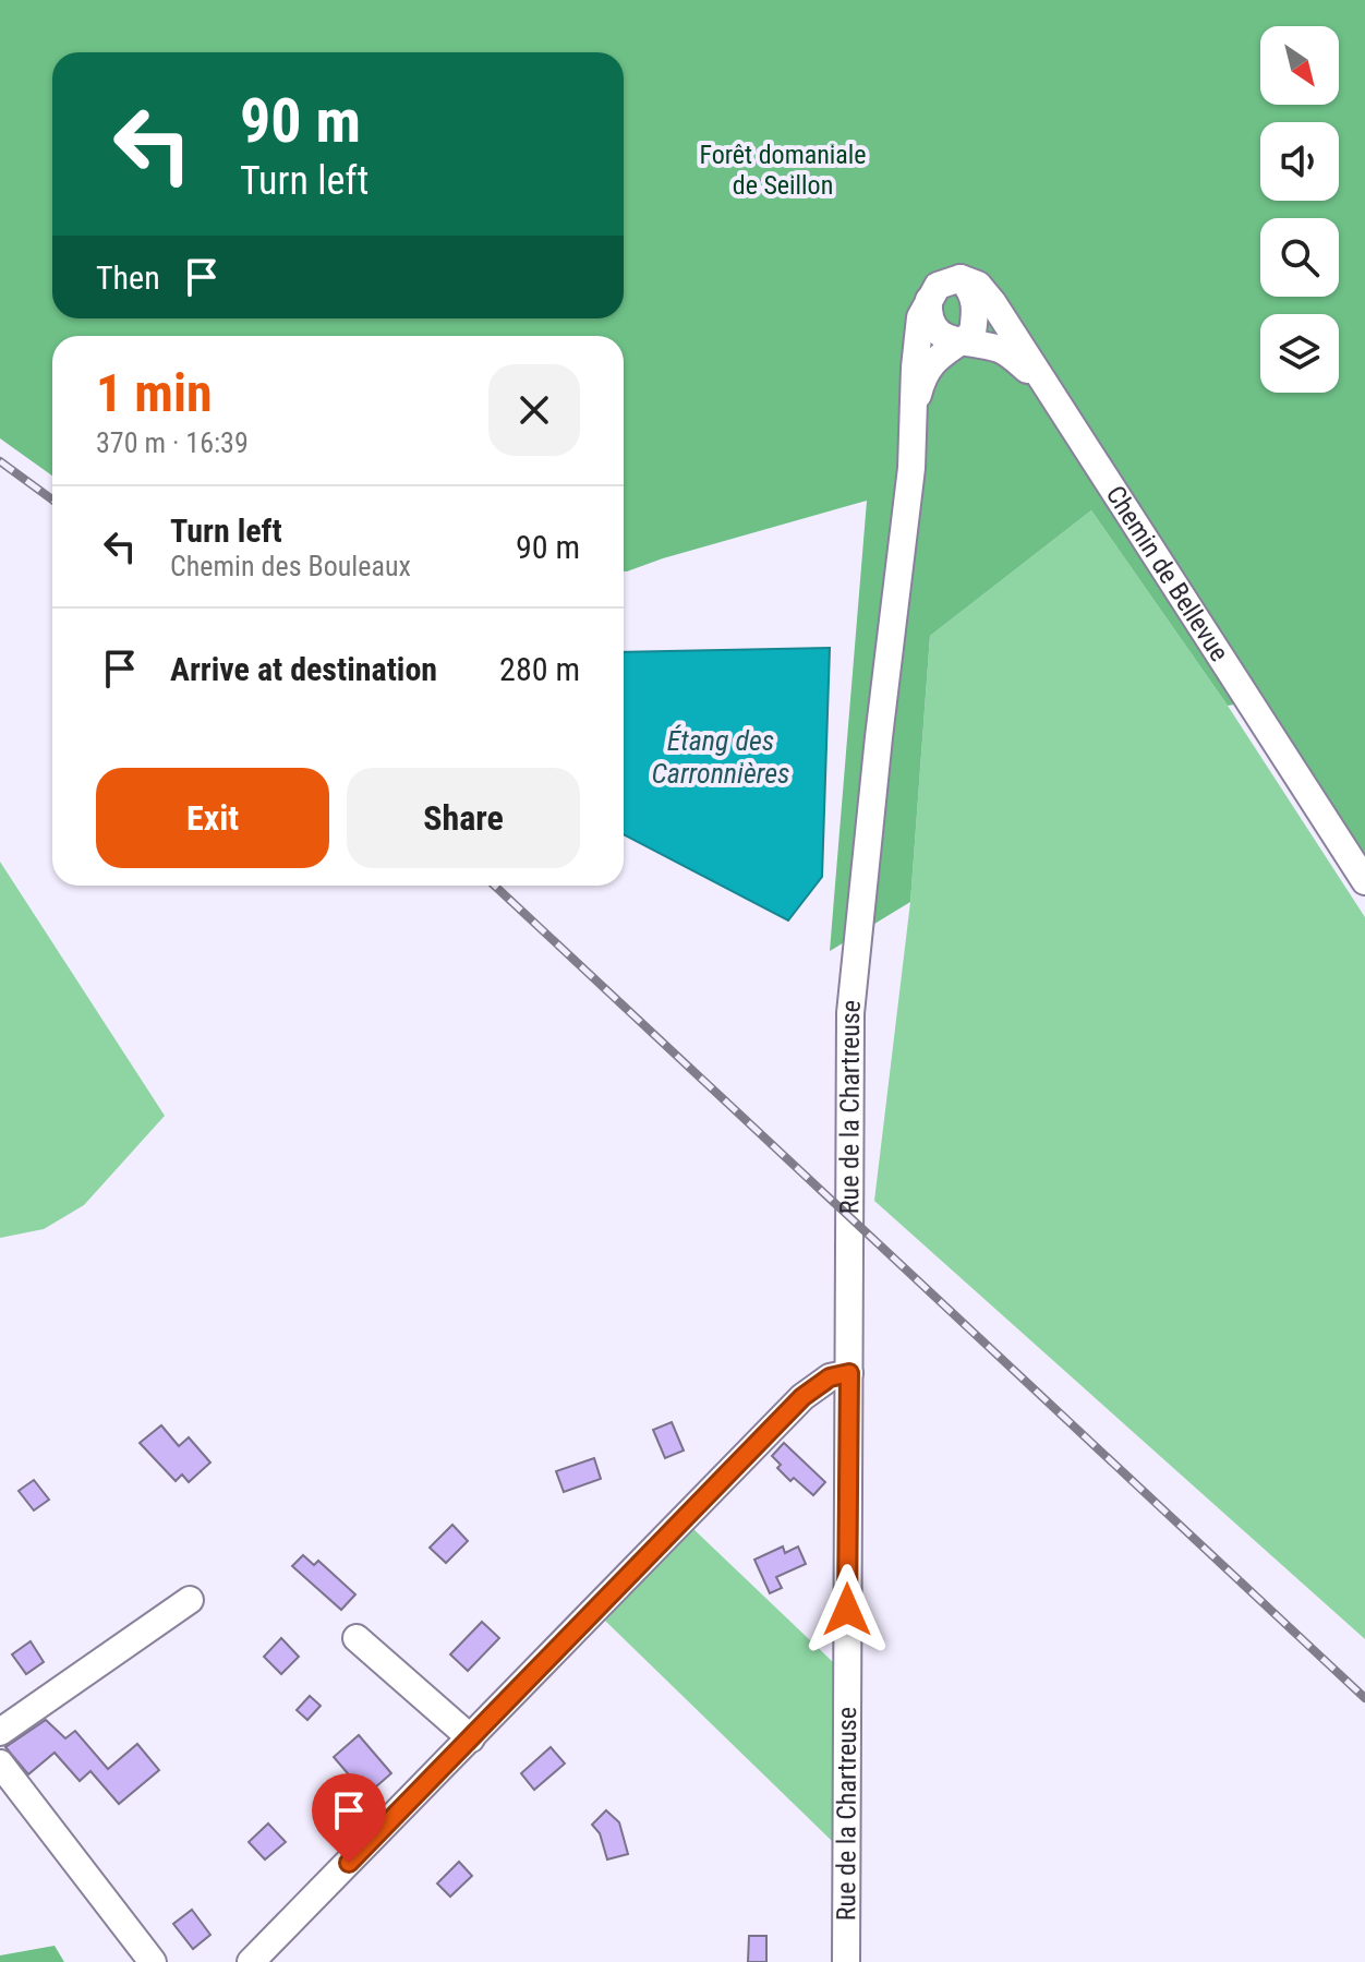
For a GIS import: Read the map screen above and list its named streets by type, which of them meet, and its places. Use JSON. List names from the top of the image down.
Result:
{
  "streets": {
    "street": ["Chemin de Bellevue", "Rue de la Chartreuse"]
  },
  "crossings": [
    ["Chemin de Bellevue", "Rue de la Chartreuse"]
  ],
  "water": ["Étang des Carronnières"],
  "parks": ["Forêt domaniale de Seillon"],
  "north": "bottom right",
  "page": {
    "turn": ["90 m", "Turn left"],
    "then": "Then",
    "heading": ["1 min", "370 m · 16:39"],
    "list": [
      {
        "name": "Turn left",
        "note": "Chemin des Bouleaux",
        "value": "90 m"
      },
      {
        "name": "Arrive at destination",
        "value": "280 m"
      }
    ],
    "buttons": ["Exit", "Share"]
  }
}
